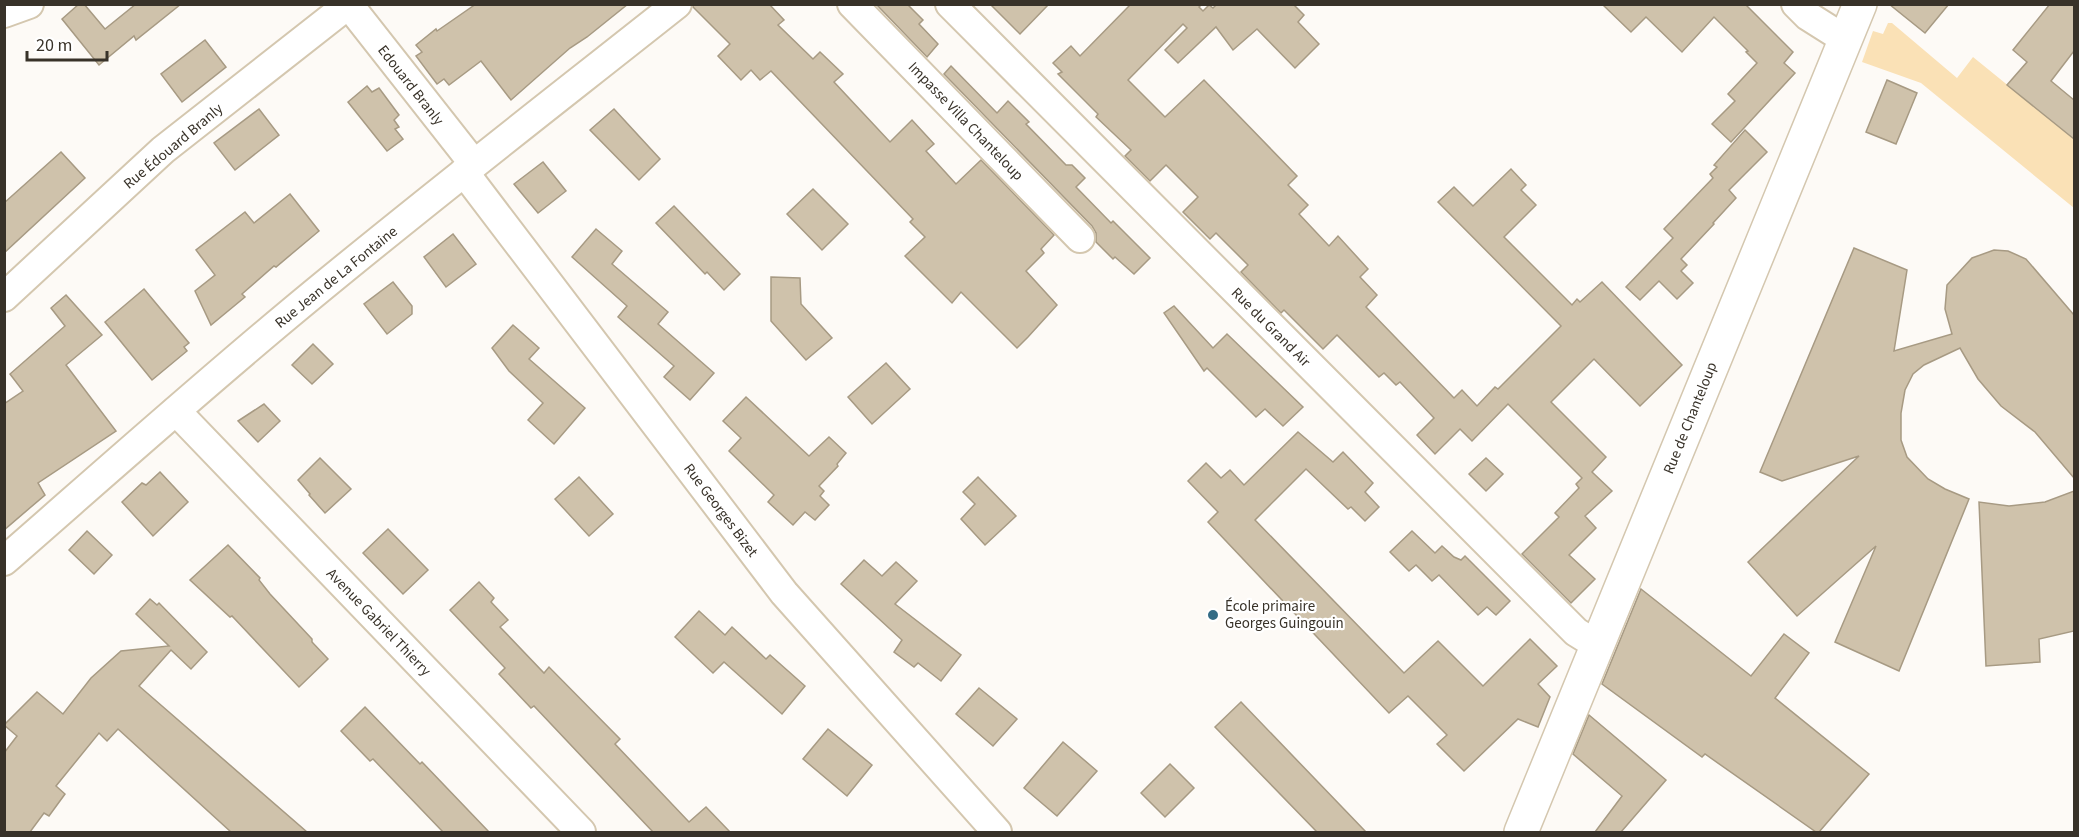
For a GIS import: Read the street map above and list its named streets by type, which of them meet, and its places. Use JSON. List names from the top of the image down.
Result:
{
  "streets": {
    "street": [
      "Edouard Branly",
      "Impasse Villa Chanteloup",
      "Rue Édouard Branly",
      "Rue Jean de La Fontaine",
      "Rue du Grand Air",
      "Rue de Chanteloup",
      "Rue Georges Bizet",
      "Avenue Gabriel Thierry"
    ]
  },
  "crossings": [
    ["Edouard Branly", "Rue Édouard Branly"],
    ["Edouard Branly", "Rue Jean de La Fontaine"],
    ["Edouard Branly", "Rue Georges Bizet"],
    ["Rue Jean de La Fontaine", "Rue Georges Bizet"],
    ["Rue Jean de La Fontaine", "Avenue Gabriel Thierry"],
    ["Rue du Grand Air", "Rue de Chanteloup"]
  ],
  "places": ["École primaire Georges Guingouin"],
  "scale_bar": "20 m"
}
